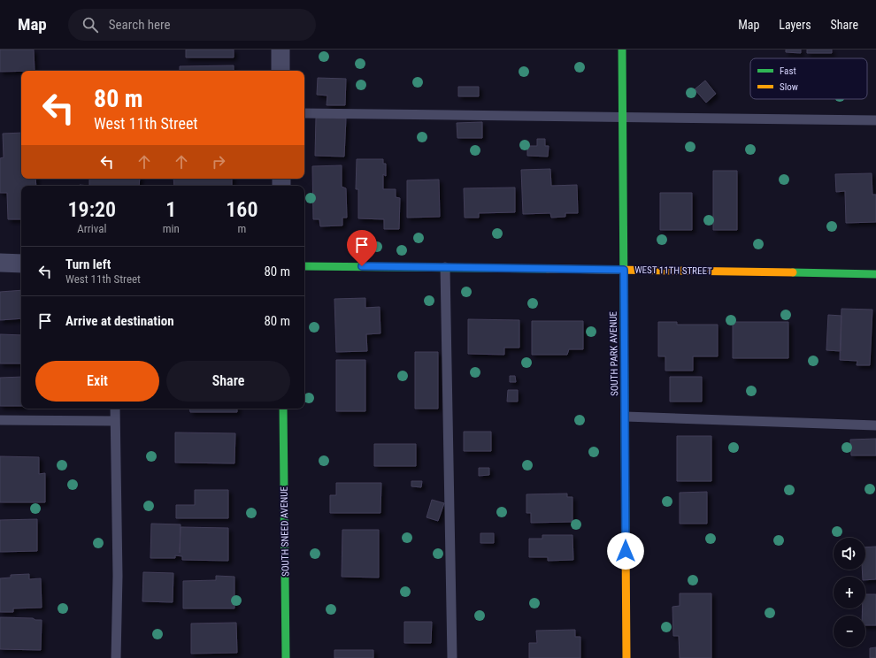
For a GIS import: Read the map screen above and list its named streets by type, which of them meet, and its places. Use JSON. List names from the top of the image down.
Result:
{
  "streets": {
    "street": ["WEST 11TH STREET", "SOUTH PARK AVENUE", "SOUTH SNEED AVENUE"]
  },
  "crossings": [
    ["WEST 11TH STREET", "SOUTH PARK AVENUE"]
  ],
  "legend": ["Fast", "Slow"],
  "page": {
    "header": "Map",
    "search": "Search here",
    "nav": ["Map", "Layers", "Share"],
    "turn": ["80 m", "West 11th Street"],
    "eta": [
      "19:20",
      "Arrival",
      "1",
      "min",
      "160",
      "m"
    ],
    "list": [
      {
        "name": "Turn left",
        "note": "West 11th Street",
        "value": "80 m"
      },
      {
        "name": "Arrive at destination",
        "value": "80 m"
      }
    ],
    "buttons": ["Exit", "Share"],
    "map_buttons": ["+", "−"]
  }
}
